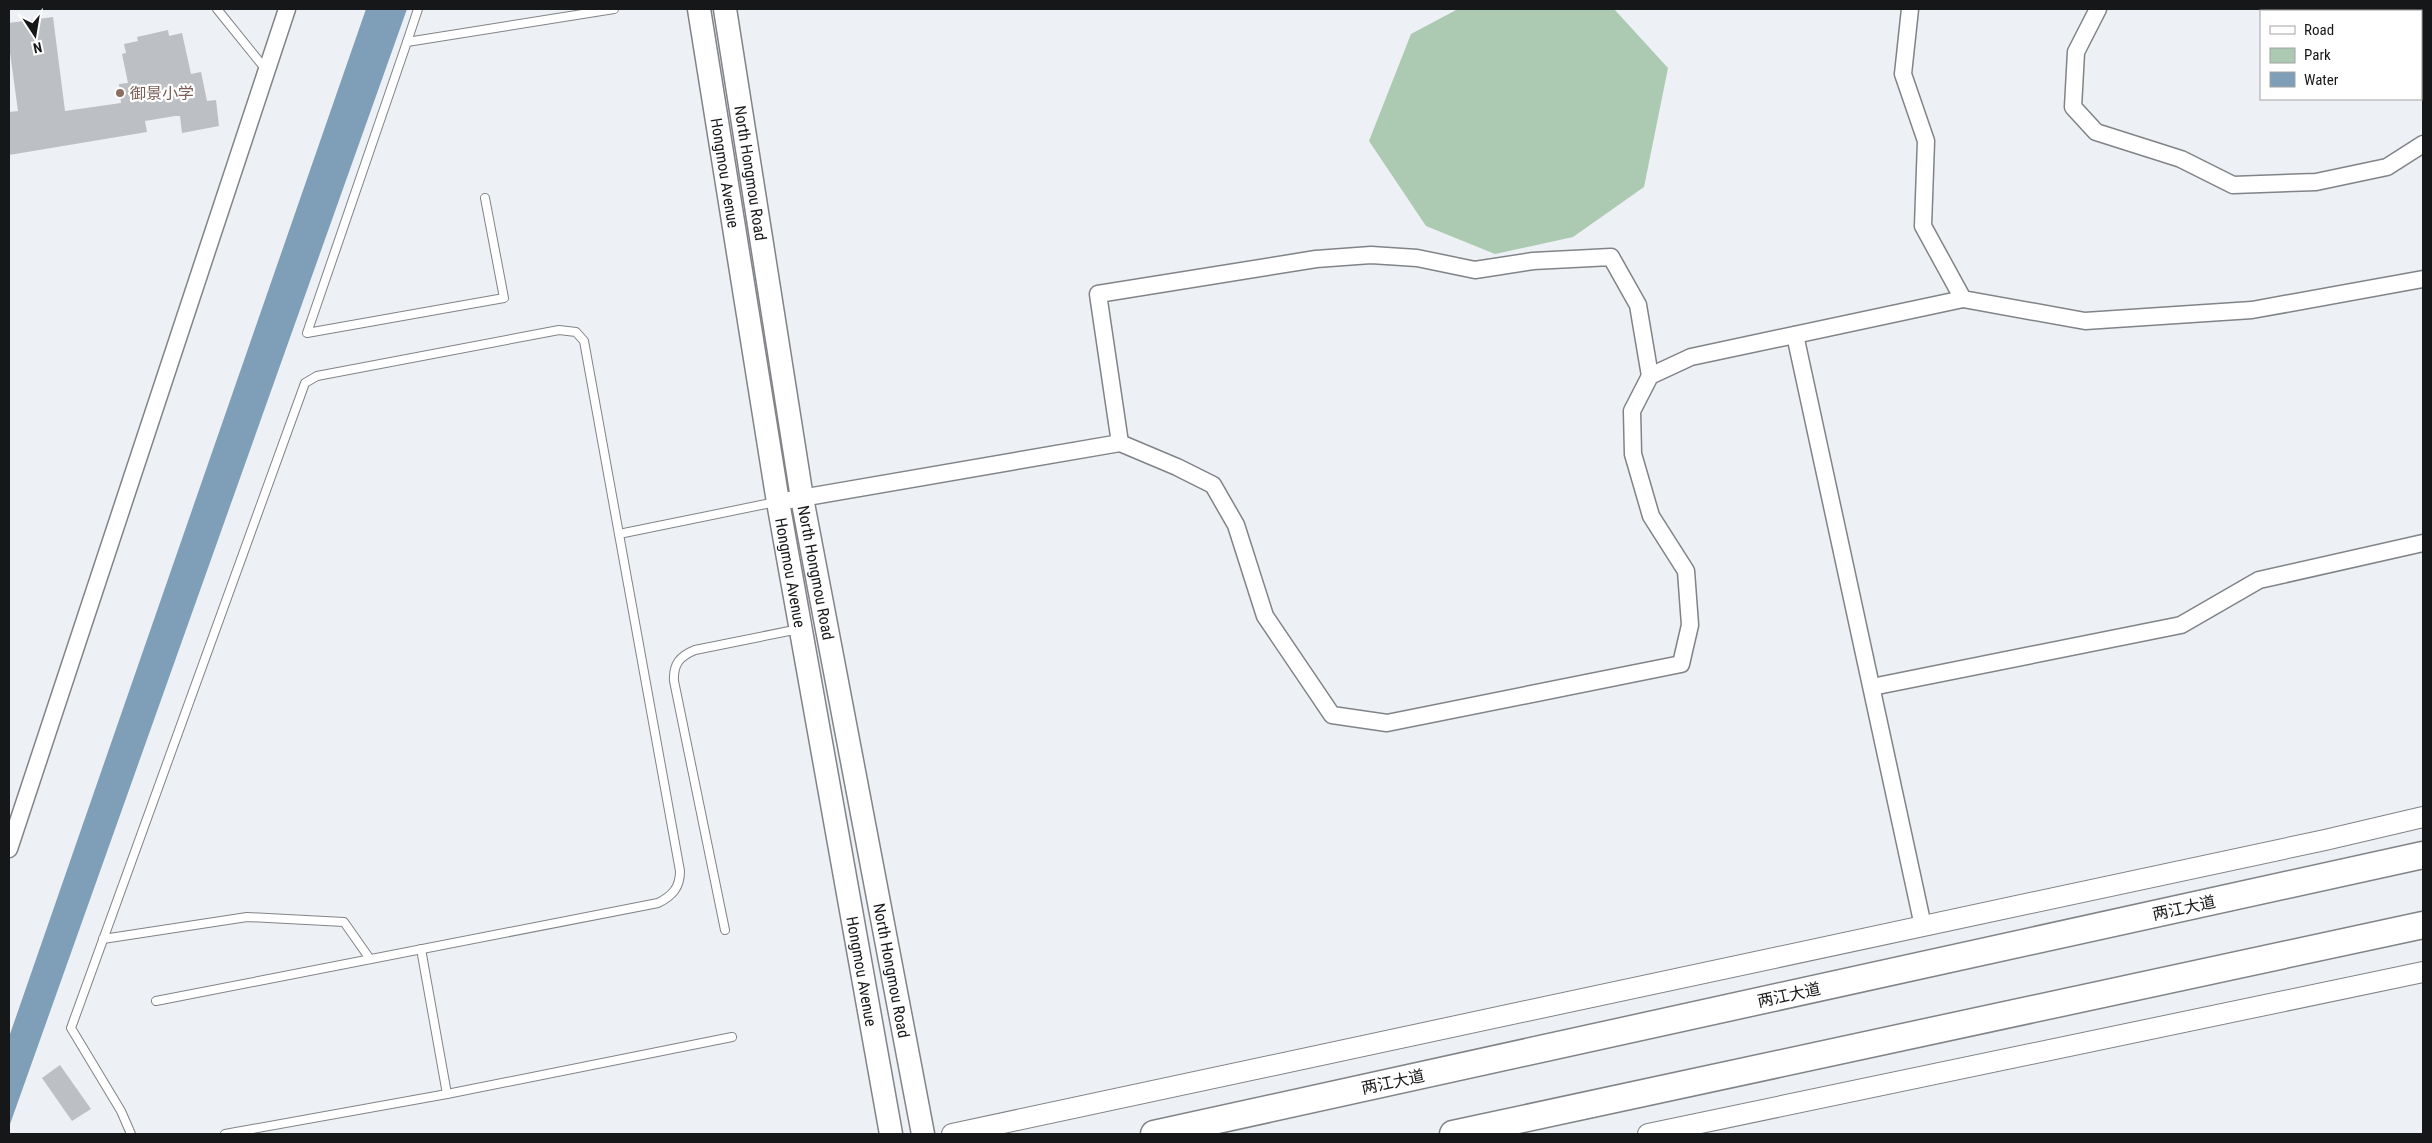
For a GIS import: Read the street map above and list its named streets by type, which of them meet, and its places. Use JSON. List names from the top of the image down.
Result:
{
  "streets": {
    "highway": ["两江大道"],
    "main road": ["Hongmou Avenue", "North Hongmou Road"]
  },
  "places": ["御景小学"],
  "legend": ["Road", "Park", "Water"],
  "north": "bottom"
}
